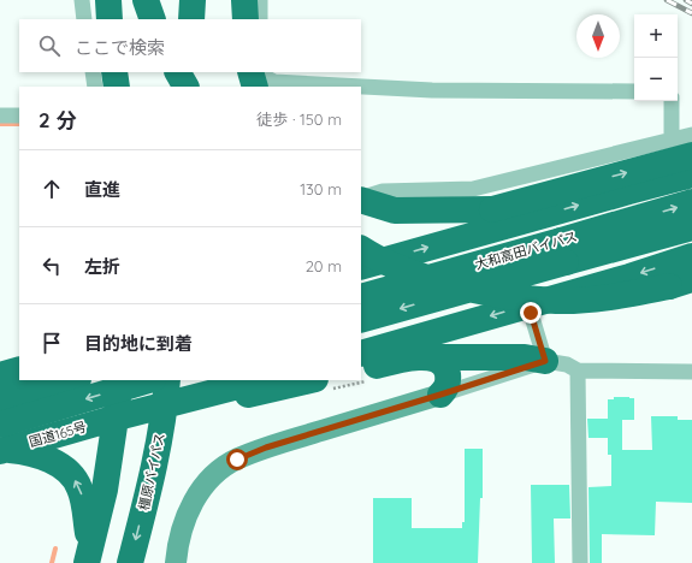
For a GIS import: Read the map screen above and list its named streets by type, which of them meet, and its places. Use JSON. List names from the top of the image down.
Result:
{
  "streets": {
    "highway": ["大和高田バイパス", "国道165号", "橿原バイパス"]
  },
  "crossings": [
    ["国道165号", "橿原バイパス"]
  ],
  "north": "bottom",
  "page": {
    "map_buttons": ["+", "−"],
    "search": "ここで検索",
    "heading": ["2 分", "徒歩 · 150 m"],
    "list": [
      ["直進", "130 m"],
      ["左折", "20 m"],
      "目的地に到着"
    ]
  }
}
